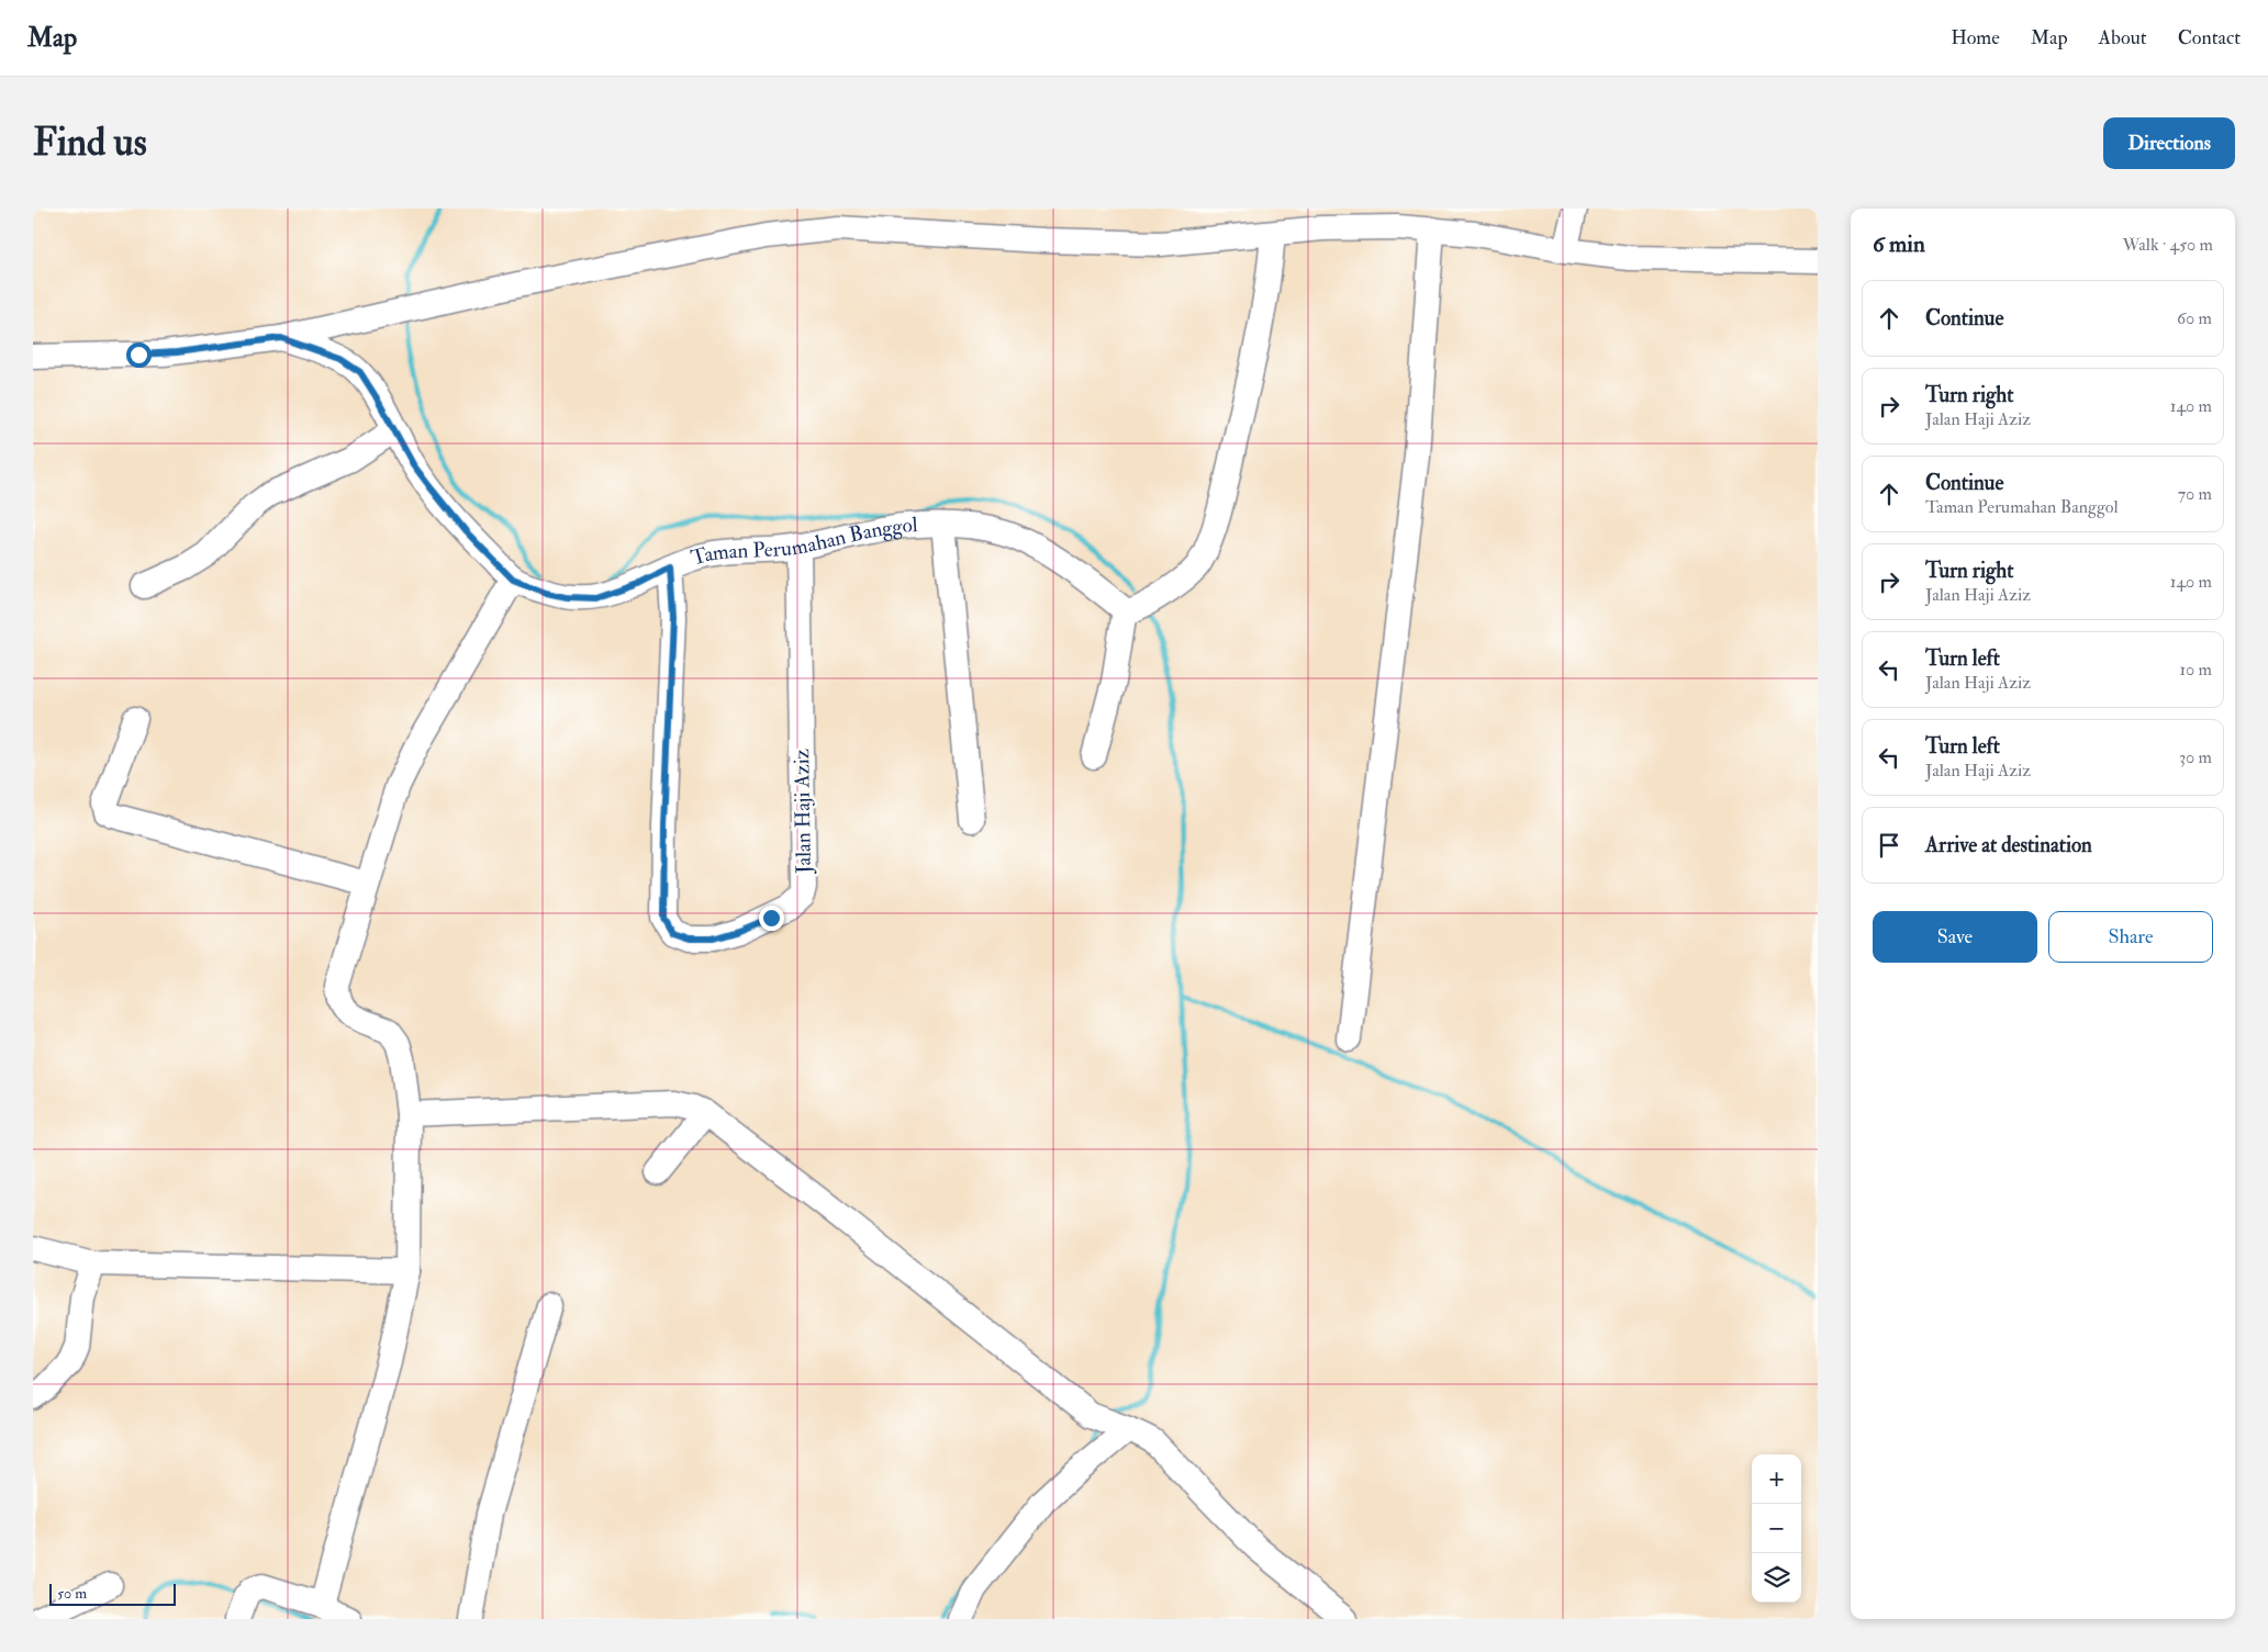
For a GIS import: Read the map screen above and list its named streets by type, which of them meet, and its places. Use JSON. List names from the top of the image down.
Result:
{
  "streets": {
    "street": ["Taman Perumahan Banggol", "Jalan Haji Aziz"]
  },
  "crossings": [
    ["Taman Perumahan Banggol", "Jalan Haji Aziz"]
  ],
  "scale_bar": "50 m",
  "page": {
    "header": "Map",
    "nav": [
      "Home",
      "Map",
      "About",
      "Contact"
    ],
    "buttons": [
      "Directions",
      ["Save", "Share"]
    ],
    "title": "Find us",
    "heading": ["6 min", "Walk · 450 m"],
    "list": [
      ["Continue", "60 m"],
      ["Turn right", "Jalan Haji Aziz", "140 m"],
      ["Continue", "Taman Perumahan Banggol", "70 m"],
      ["Turn right", "Jalan Haji Aziz", "140 m"],
      ["Turn left", "Jalan Haji Aziz", "10 m"],
      ["Turn left", "Jalan Haji Aziz", "30 m"],
      "Arrive at destination"
    ],
    "map_buttons": ["+", "−"],
    "scale": "50 m"
  }
}
